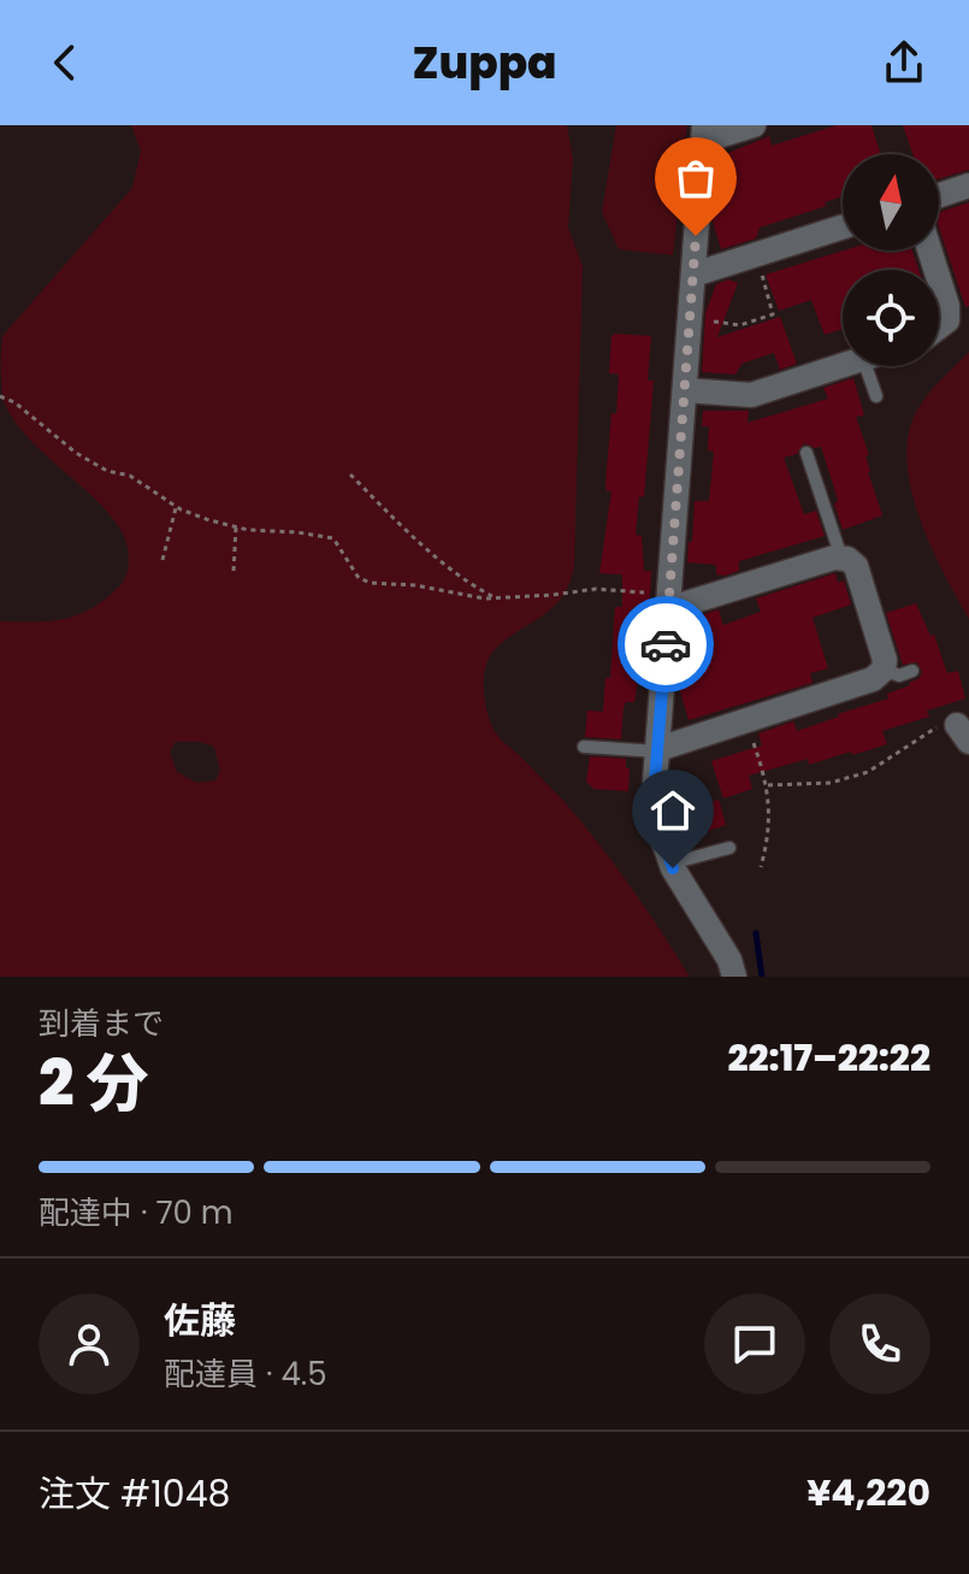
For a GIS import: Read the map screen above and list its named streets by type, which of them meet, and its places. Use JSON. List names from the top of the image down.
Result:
{
  "north": "top",
  "page": {
    "header": "Zuppa",
    "heading": ["2 分", "到着まで", "22:17–22:22"],
    "panel": [
      "佐藤",
      "配達員 · 4.5",
      "注文 #1048",
      "¥4,220"
    ],
    "bar": "配達中 · 70 m"
  }
}
